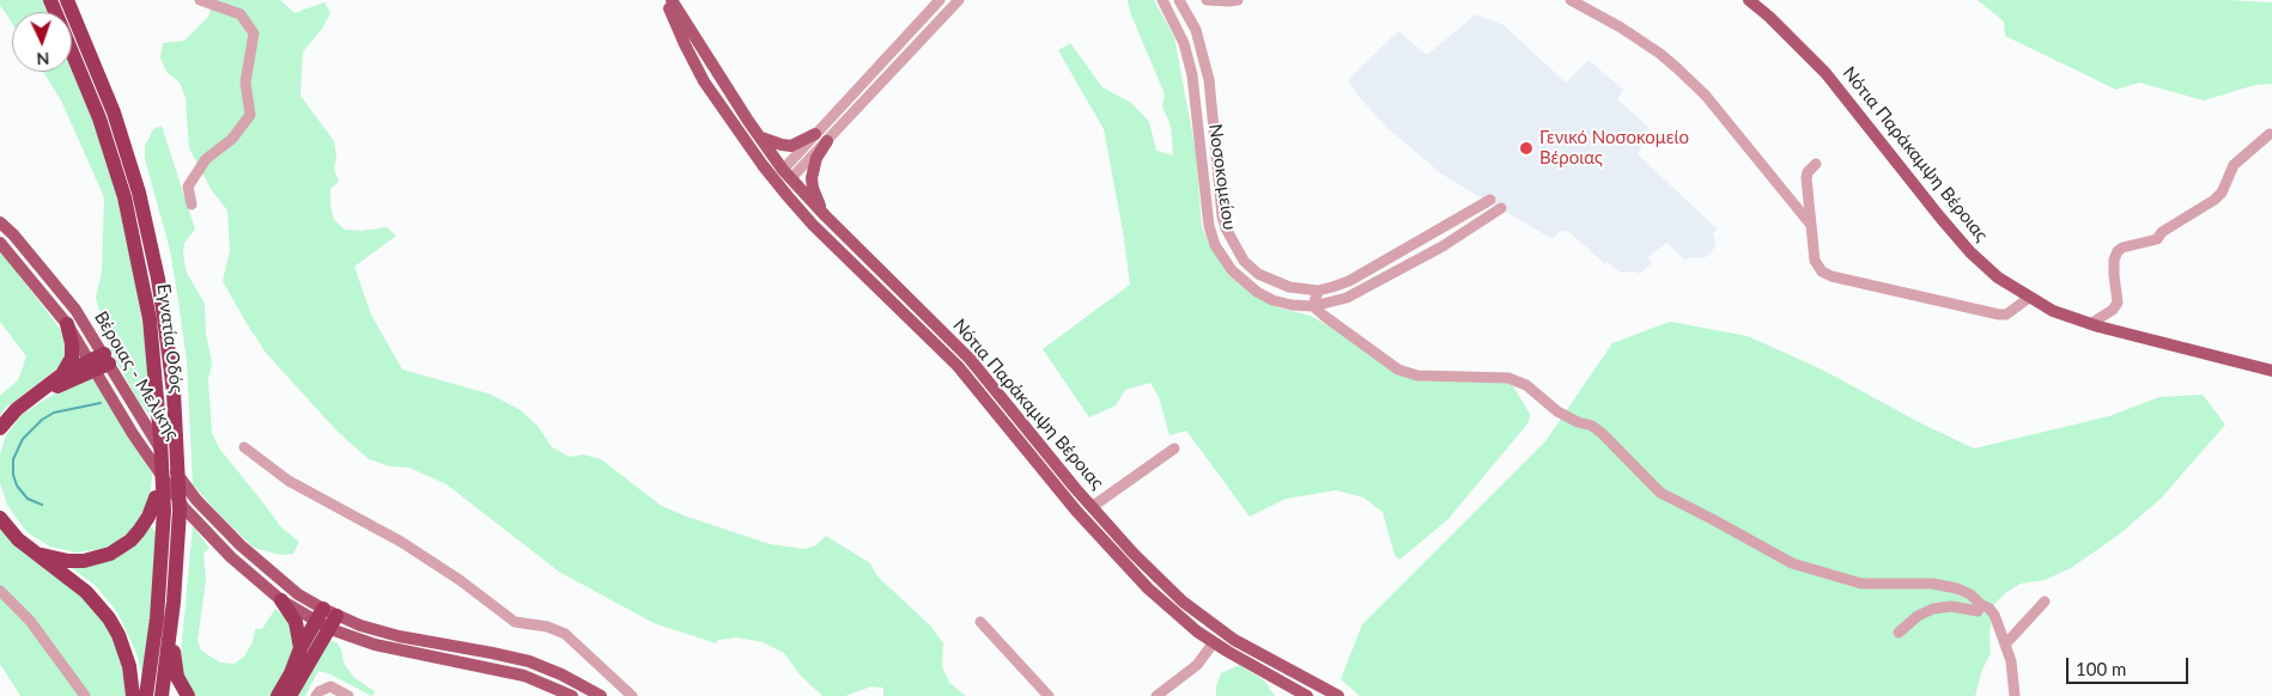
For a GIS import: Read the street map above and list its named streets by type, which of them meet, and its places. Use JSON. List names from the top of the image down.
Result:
{
  "streets": {
    "highway": ["Εγνατία Οδός"],
    "main road": ["Νότια Παράκαμψη Βέροιας", "Βέροιας - Μελίκης"],
    "street": ["Νοσοκομείου"]
  },
  "places": ["Γενικό Νοσοκομείο Βέροιας"],
  "scale_bar": "100 m",
  "north": "bottom"
}
